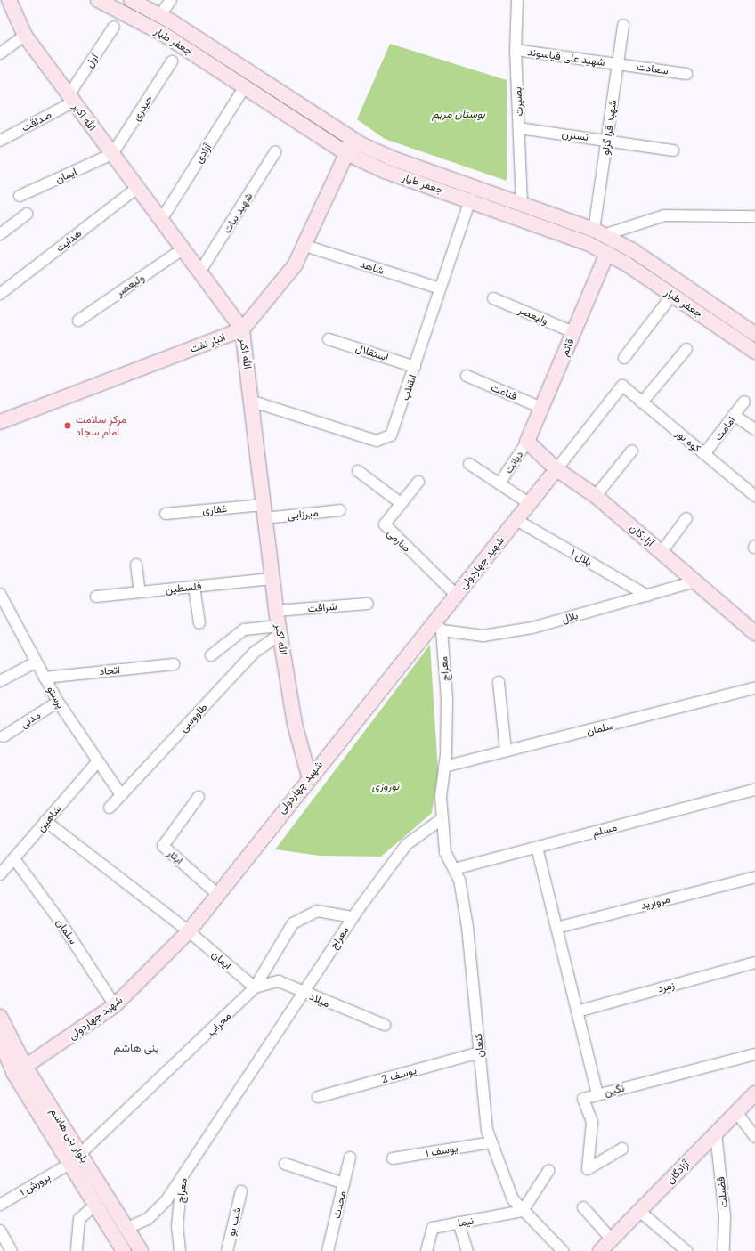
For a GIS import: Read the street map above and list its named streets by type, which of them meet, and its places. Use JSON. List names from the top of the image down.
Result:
{
  "streets": {
    "street": [
      "جعفر طیار",
      "شهید علی قیاسوند",
      "اول",
      "سعادت",
      "بصیرت",
      "حیدری",
      "الله اکبر",
      "صداقت",
      "شهید قرا گزلو",
      "نسترن",
      "آزادی",
      "ایمان",
      "شهید بیات",
      "هدایت",
      "شاهد",
      "ولیعصر",
      "انبار نفت",
      "قائم",
      "استقلال",
      "انقلاب",
      "قناعت",
      "امامت",
      "کوه نور",
      "دیانت",
      "غفاری",
      "میرزایی",
      "آزادگان",
      "صارمی",
      "بلال ۱",
      "شهید چهاردولی",
      "فلسطین",
      "شرافت",
      "بلال",
      "معراج",
      "اتحاد",
      "پرستو",
      "طاووسی",
      "مدنی",
      "سلمان",
      "شاهین",
      "مسلم",
      "ایثار",
      "مروارید",
      "زمرد",
      "میلاد",
      "محراب",
      "کنعان",
      "یوسف 2",
      "نگین",
      "بلوار بنی هاشم",
      "یوسف ۱",
      "پرورش ۱",
      "فضیلت",
      "محدث",
      "شب بو",
      "نیما"
    ]
  },
  "crossings": [
    ["جعفر طیار", "بصیرت"],
    ["جعفر طیار", "شهید قرا گزلو"],
    ["جعفر طیار", "آزادی"],
    ["جعفر طیار", "انبار نفت"],
    ["جعفر طیار", "قائم"],
    ["جعفر طیار", "انقلاب"],
    ["شهید علی قیاسوند", "سعادت"],
    ["شهید علی قیاسوند", "بصیرت"],
    ["شهید علی قیاسوند", "شهید قرا گزلو"],
    ["اول", "الله اکبر"],
    ["اول", "صداقت"],
    ["سعادت", "شهید قرا گزلو"],
    ["بصیرت", "نسترن"],
    ["حیدری", "الله اکبر"],
    ["حیدری", "ایمان"],
    ["الله اکبر", "صداقت"],
    ["الله اکبر", "آزادی"],
    ["الله اکبر", "ایمان"],
    ["الله اکبر", "شهید بیات"],
    ["الله اکبر", "هدایت"],
    ["الله اکبر", "ولیعصر"],
    ["الله اکبر", "انبار نفت"],
    ["الله اکبر", "انقلاب"],
    ["الله اکبر", "غفاری"],
    ["الله اکبر", "میرزایی"],
    ["الله اکبر", "شهید چهاردولی"],
    ["الله اکبر", "فلسطین"],
    ["الله اکبر", "شرافت"],
    ["الله اکبر", "طاووسی"],
    ["شهید قرا گزلو", "نسترن"],
    ["ایمان", "شهید چهاردولی"],
    ["ایمان", "میلاد"],
    ["ایمان", "محراب"],
    ["شاهد", "انبار نفت"],
    ["شاهد", "انقلاب"],
    ["ولیعصر", "قائم"],
    ["قائم", "قناعت"],
    ["قائم", "دیانت"],
    ["قائم", "آزادگان"],
    ["استقلال", "انقلاب"],
    ["امامت", "کوه نور"],
    ["کوه نور", "آزادگان"],
    ["کوه نور", "شهید چهاردولی"],
    ["دیانت", "آزادگان"],
    ["دیانت", "شهید چهاردولی"],
    ["غفاری", "میرزایی"],
    ["آزادگان", "شهید چهاردولی"],
    ["آزادگان", "بلال"],
    ["آزادگان", "فضیلت"],
    ["صارمی", "شهید چهاردولی"],
    ["بلال ۱", "شهید چهاردولی"],
    ["بلال ۱", "بلال"],
    ["شهید چهاردولی", "بلال"],
    ["شهید چهاردولی", "معراج"],
    ["شهید چهاردولی", "سلمان"],
    ["شهید چهاردولی", "ایثار"],
    ["شهید چهاردولی", "بلوار بنی هاشم"],
    ["بلال", "معراج"],
    ["معراج", "سلمان"],
    ["معراج", "میلاد"],
    ["معراج", "محراب"],
    ["معراج", "کنعان"],
    ["اتحاد", "پرستو"],
    ["پرستو", "طاووسی"],
    ["پرستو", "مدنی"],
    ["پرستو", "شاهین"],
    ["سلمان", "شاهین"],
    ["مسلم", "کنعان"],
    ["میلاد", "محراب"],
    ["محراب", "بلوار بنی هاشم"],
    ["کنعان", "یوسف 2"],
    ["کنعان", "یوسف ۱"],
    ["کنعان", "نیما"],
    ["بلوار بنی هاشم", "پرورش ۱"]
  ],
  "districts": ["بنی هاشم"],
  "parks": ["بوستان مریم", "نوروزی"],
  "places": ["مرکز سلامت امام سجاد"]
}
